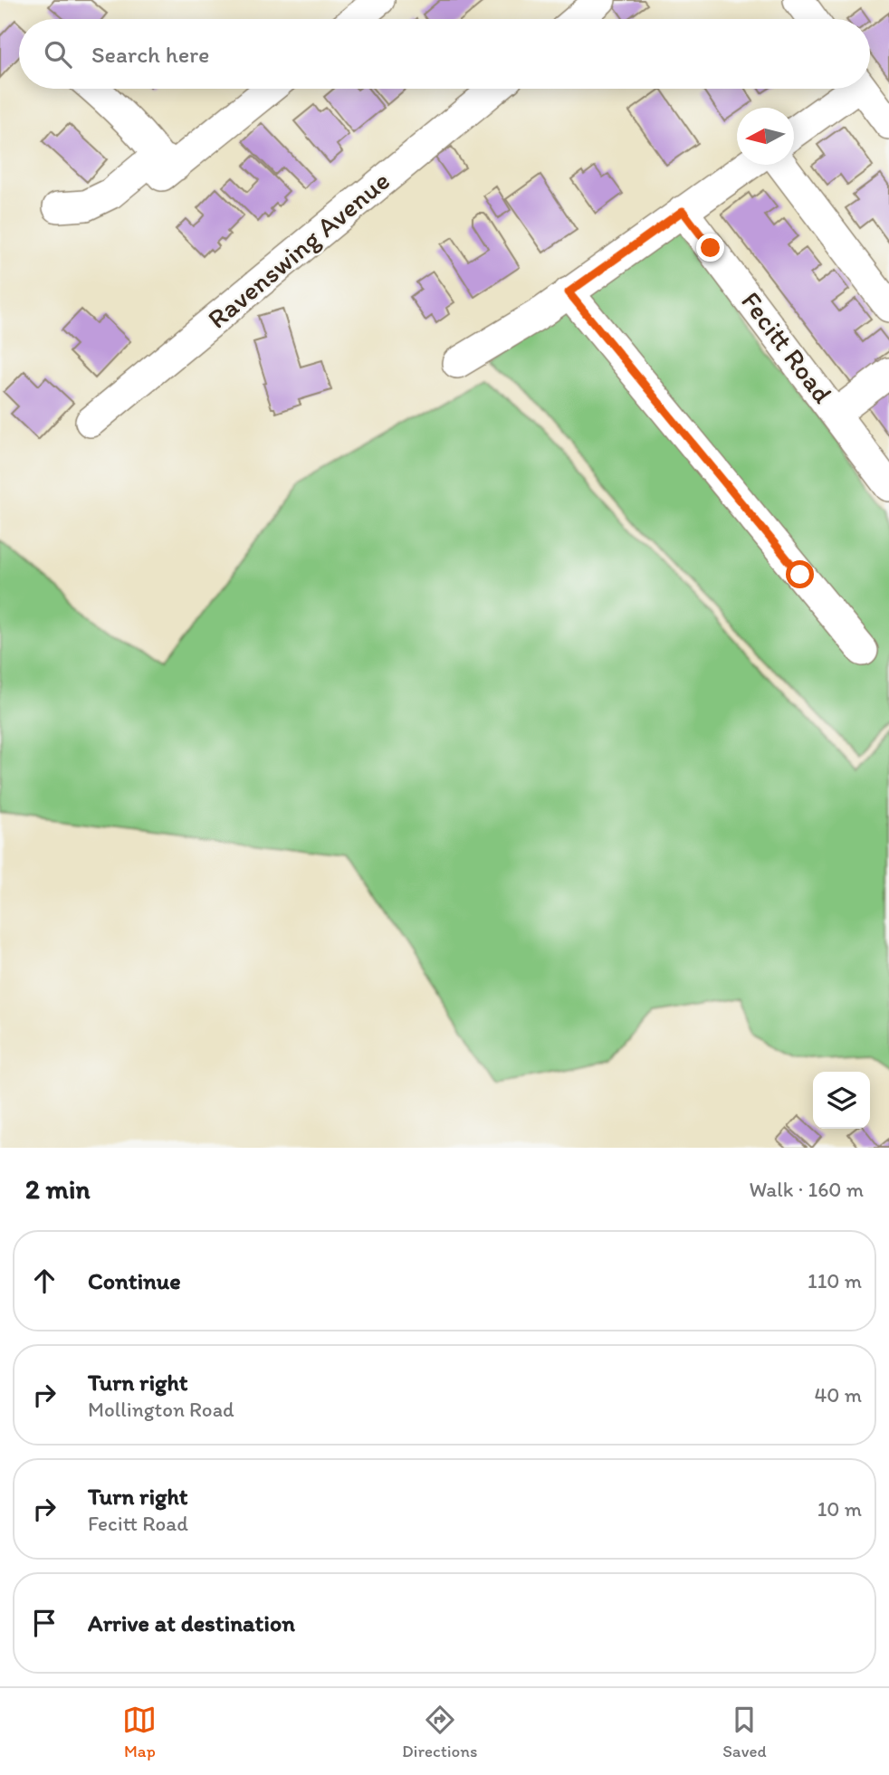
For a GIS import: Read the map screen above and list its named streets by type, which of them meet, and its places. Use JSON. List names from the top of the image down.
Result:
{
  "streets": {
    "street": ["Ravenswing Avenue", "Fecitt Road"]
  },
  "north": "left",
  "page": {
    "search": "Search here",
    "heading": ["2 min", "Walk · 160 m"],
    "list": [
      ["Continue", "110 m"],
      ["Turn right", "Mollington Road", "40 m"],
      ["Turn right", "Fecitt Road", "10 m"],
      "Arrive at destination"
    ],
    "nav": ["Map", "Directions", "Saved"]
  }
}
